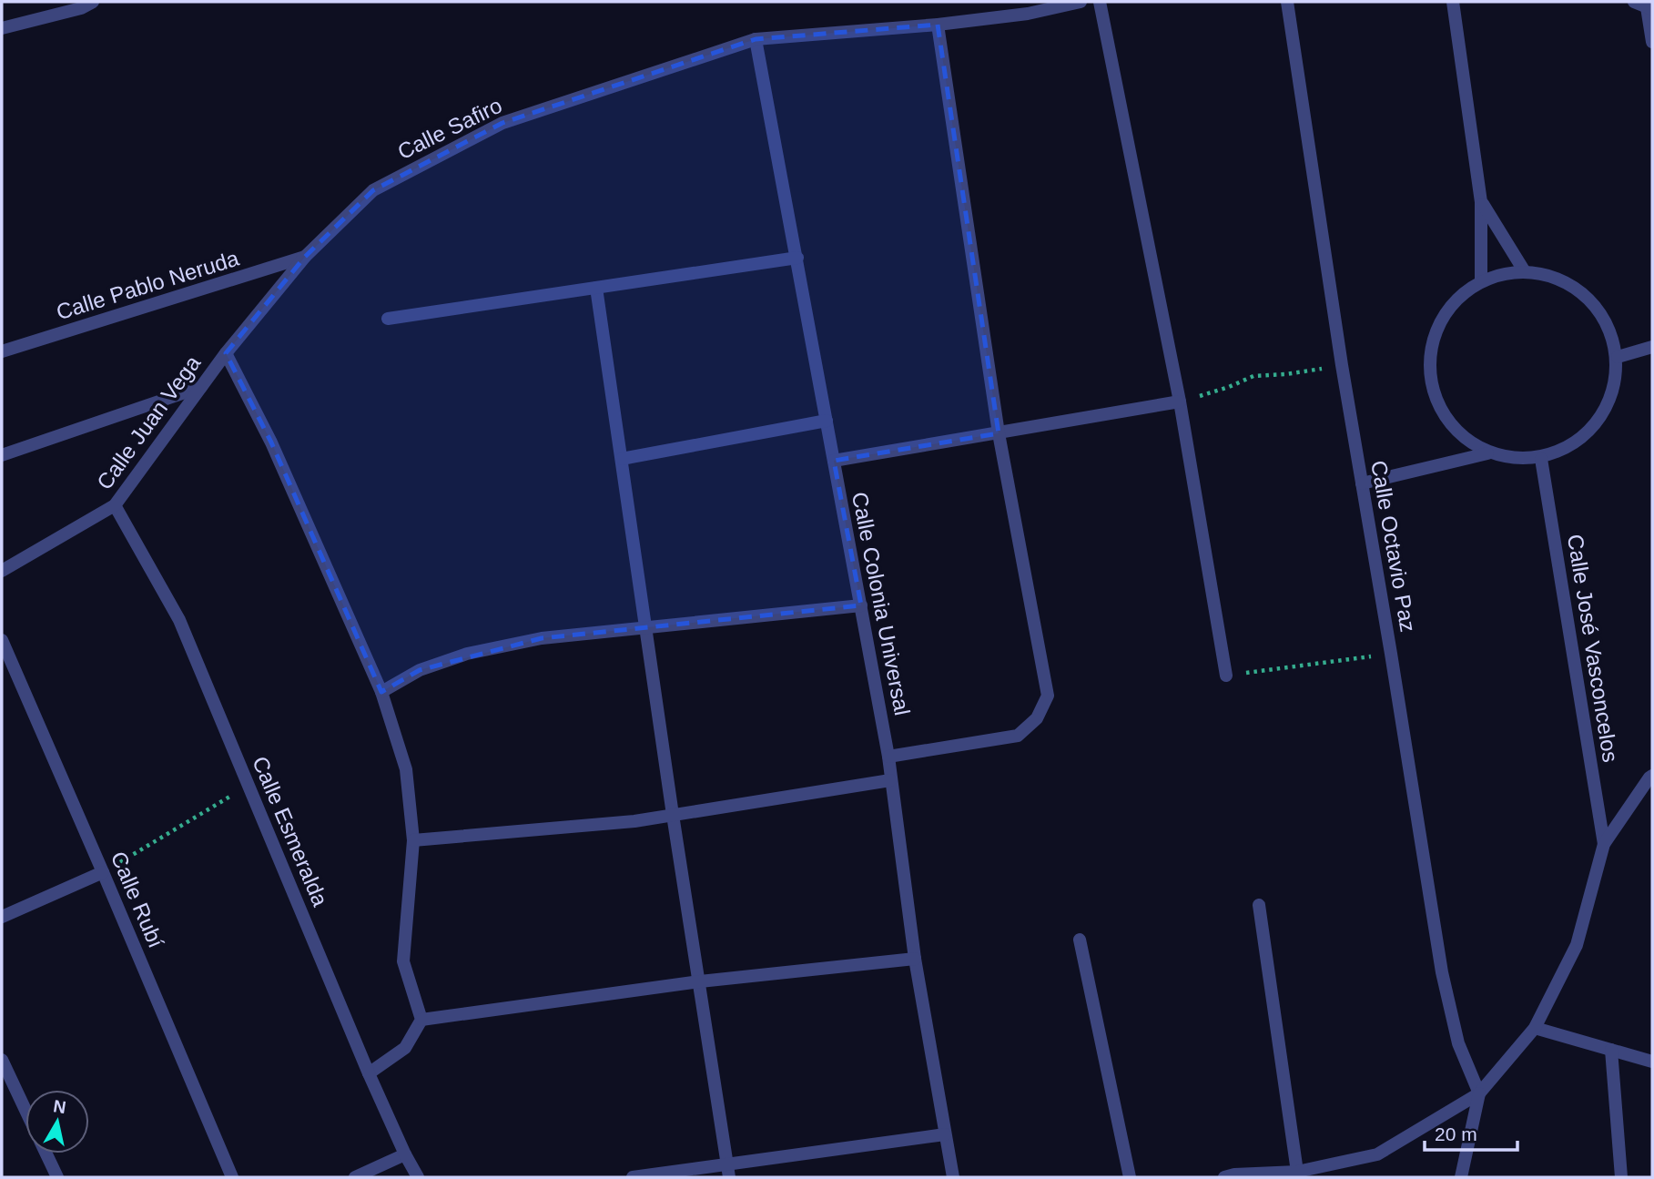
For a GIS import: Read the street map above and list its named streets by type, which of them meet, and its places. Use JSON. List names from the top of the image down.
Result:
{
  "streets": {
    "street": [
      "Calle Safiro",
      "Calle Pablo Neruda",
      "Calle Juan Vega",
      "Calle Octavio Paz",
      "Calle Colonia Universal",
      "Calle José Vasconcelos",
      "Calle Esmeralda",
      "Calle Rubí"
    ]
  },
  "crossings": [
    ["Calle Safiro", "Calle Pablo Neruda"],
    ["Calle Safiro", "Calle Juan Vega"],
    ["Calle Safiro", "Calle Colonia Universal"],
    ["Calle Juan Vega", "Calle Esmeralda"]
  ],
  "scale_bar": "20 m",
  "north": "top"
}
